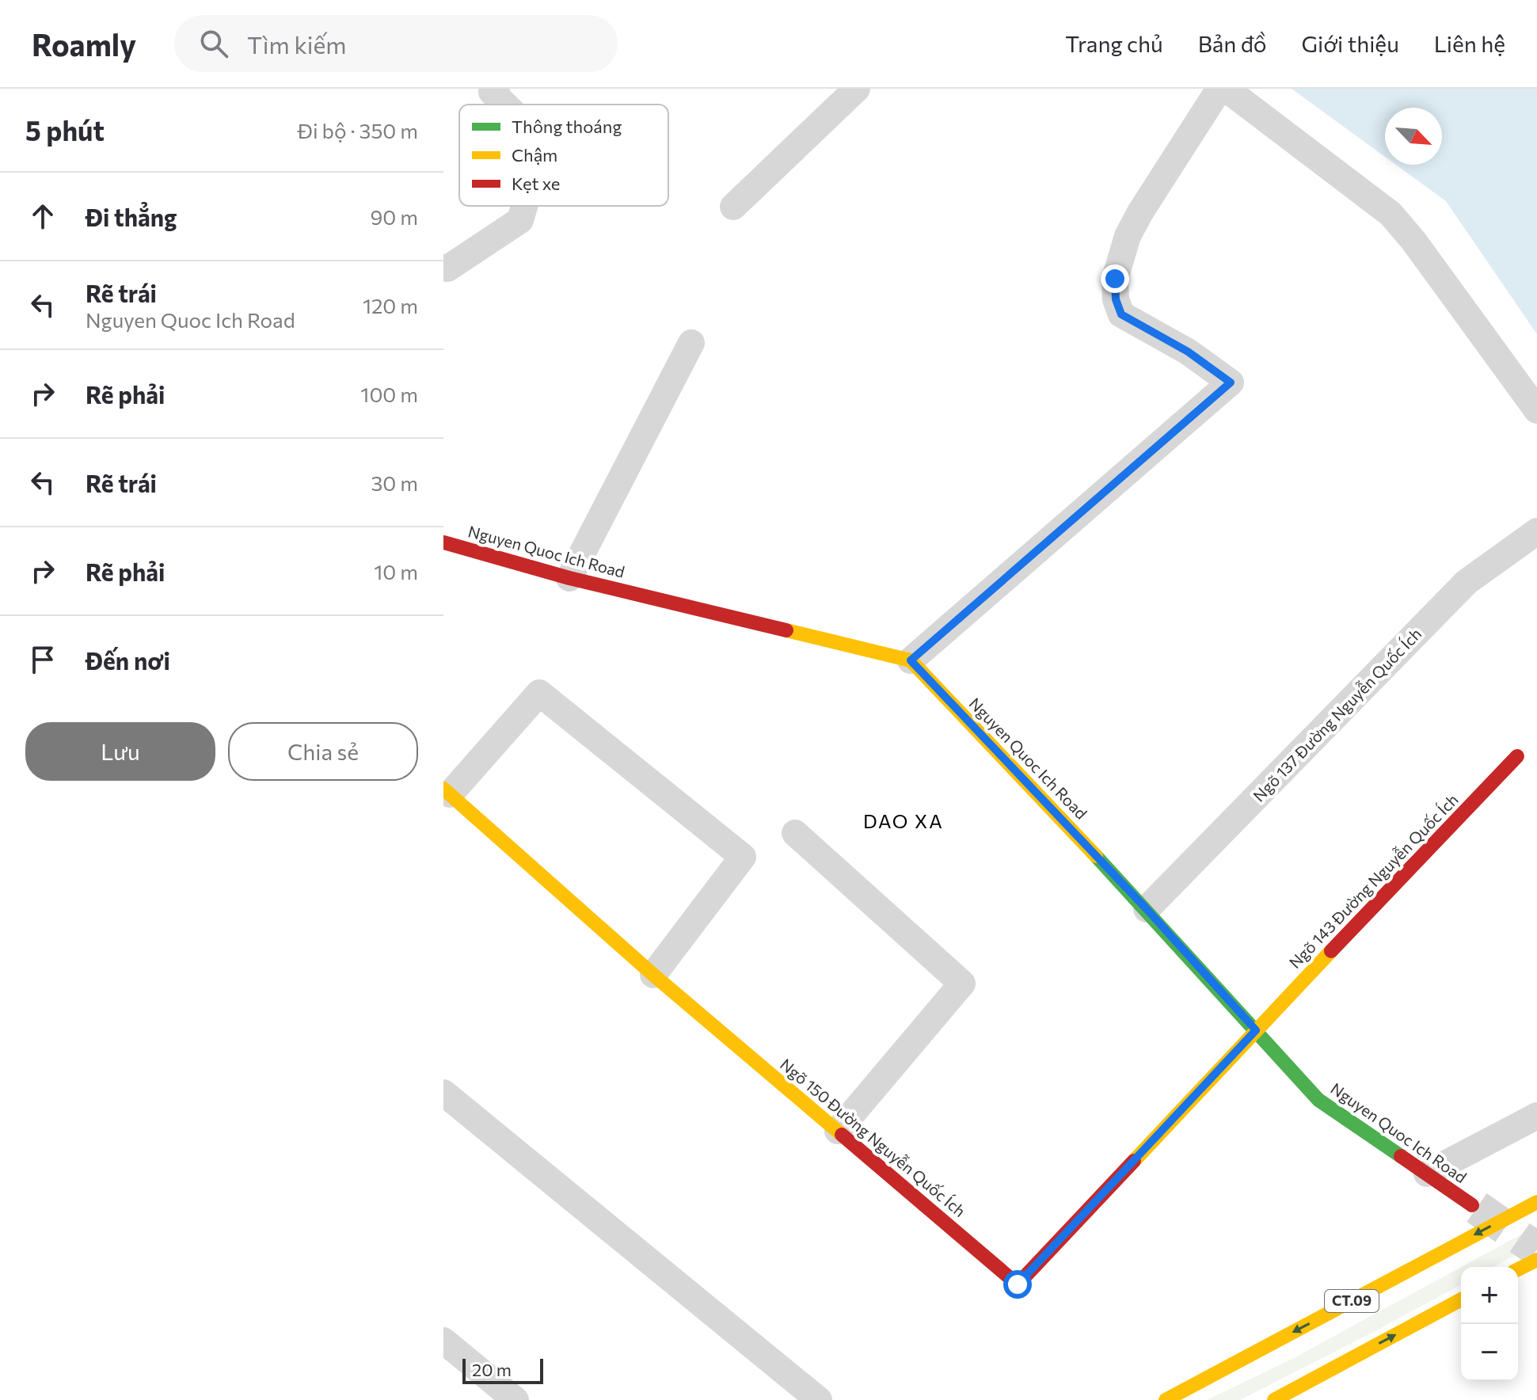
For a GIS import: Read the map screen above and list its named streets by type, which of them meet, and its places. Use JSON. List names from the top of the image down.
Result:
{
  "streets": {
    "main road": [
      "Nguyen Quoc Ich Road",
      "Ngõ 143 Đường Nguyễn Quốc Ích",
      "Ngõ 150 Đường Nguyễn Quốc Ích",
      "CT.09"
    ],
    "street": ["Ngõ 137 Đường Nguyễn Quốc Ích"]
  },
  "crossings": [
    ["Nguyen Quoc Ich Road", "Ngõ 137 Đường Nguyễn Quốc Ích"],
    ["Nguyen Quoc Ich Road", "Ngõ 143 Đường Nguyễn Quốc Ích"],
    ["Nguyen Quoc Ich Road", "Ngõ 150 Đường Nguyễn Quốc Ích"],
    ["Ngõ 143 Đường Nguyễn Quốc Ích", "Ngõ 150 Đường Nguyễn Quốc Ích"]
  ],
  "districts": ["DAO XA"],
  "legend": ["Thông thoáng", "Chậm", "Kẹt xe"],
  "scale_bar": "20 m",
  "north": "bottom right",
  "page": {
    "header": "Roamly",
    "search": "Tìm kiếm",
    "nav": [
      "Trang chủ",
      "Bản đồ",
      "Giới thiệu",
      "Liên hệ"
    ],
    "heading": ["5 phút", "Đi bộ · 350 m"],
    "list": [
      ["Đi thẳng", "90 m"],
      ["Rẽ trái", "Nguyen Quoc Ich Road", "120 m"],
      ["Rẽ phải", "100 m"],
      ["Rẽ trái", "30 m"],
      ["Rẽ phải", "10 m"],
      "Đến nơi"
    ],
    "buttons": ["Lưu", "Chia sẻ"],
    "map_buttons": ["+", "−"],
    "scale": "20 m"
  }
}
